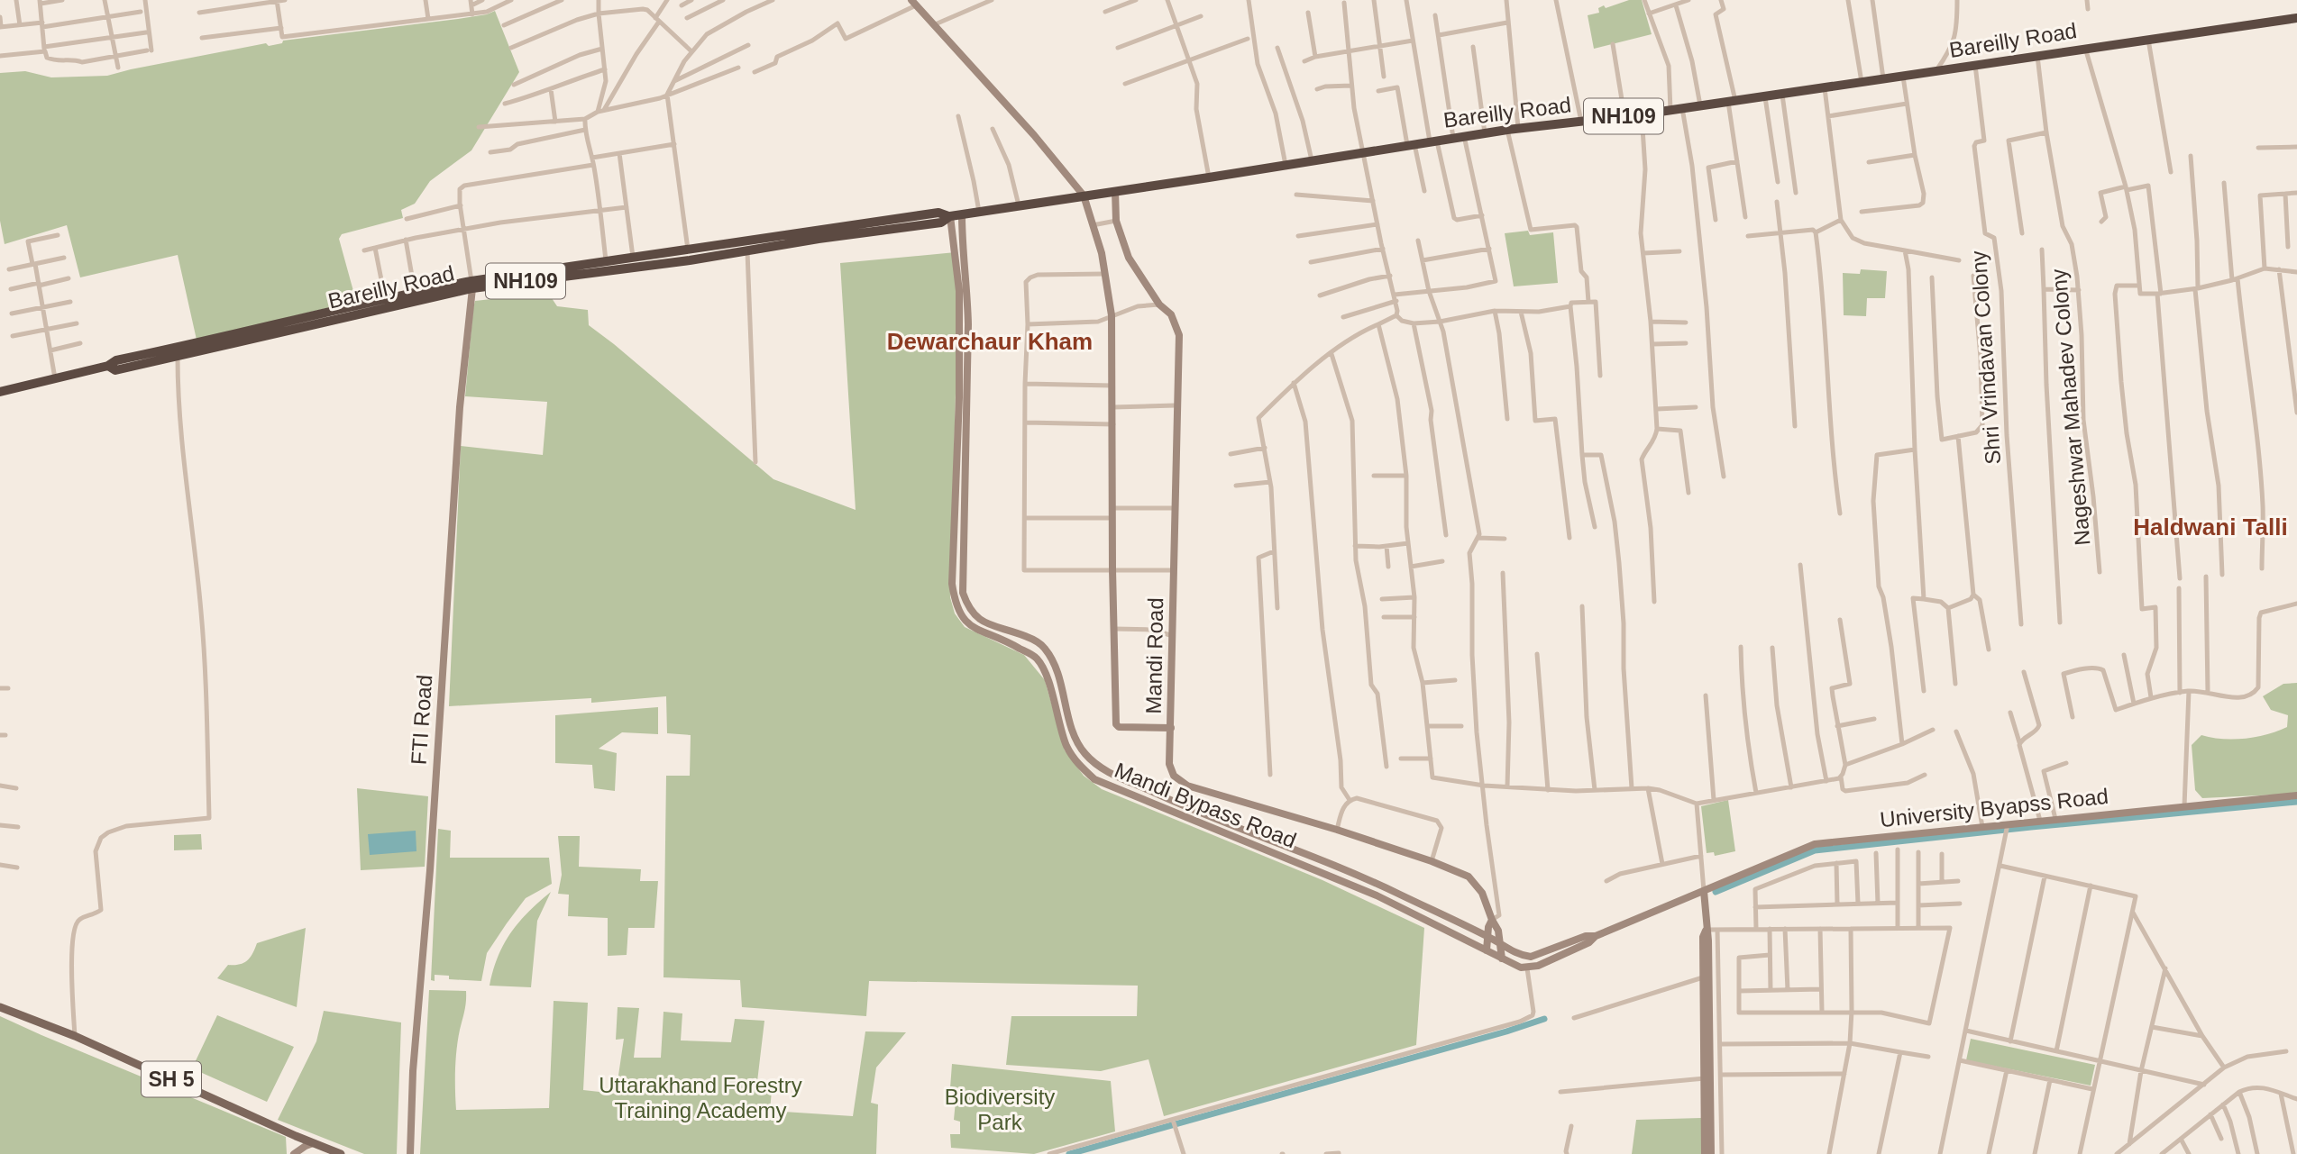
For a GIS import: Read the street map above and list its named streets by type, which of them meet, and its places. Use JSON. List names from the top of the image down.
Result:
{
  "streets": {
    "highway": ["Bareilly Road", "NH109"],
    "main road": [
      "Mandi Road",
      "FTI Road",
      "Mandi Bypass Road",
      "University Byapss Road",
      "SH 5"
    ],
    "street": ["Shri Vrindavan Colony", "Nageshwar Mahadev Colony"]
  },
  "crossings": [
    ["Bareilly Road", "Shri Vrindavan Colony"],
    ["Bareilly Road", "Nageshwar Mahadev Colony"],
    ["Bareilly Road", "Mandi Road"],
    ["Bareilly Road", "FTI Road"],
    ["Bareilly Road", "Mandi Bypass Road"],
    ["Mandi Road", "Mandi Bypass Road"],
    ["Mandi Bypass Road", "University Byapss Road"]
  ],
  "districts": ["Dewarchaur Kham", "Haldwani Talli"],
  "parks": ["Uttarakhand Forestry Training Academy", "Biodiversity Park"]
}
